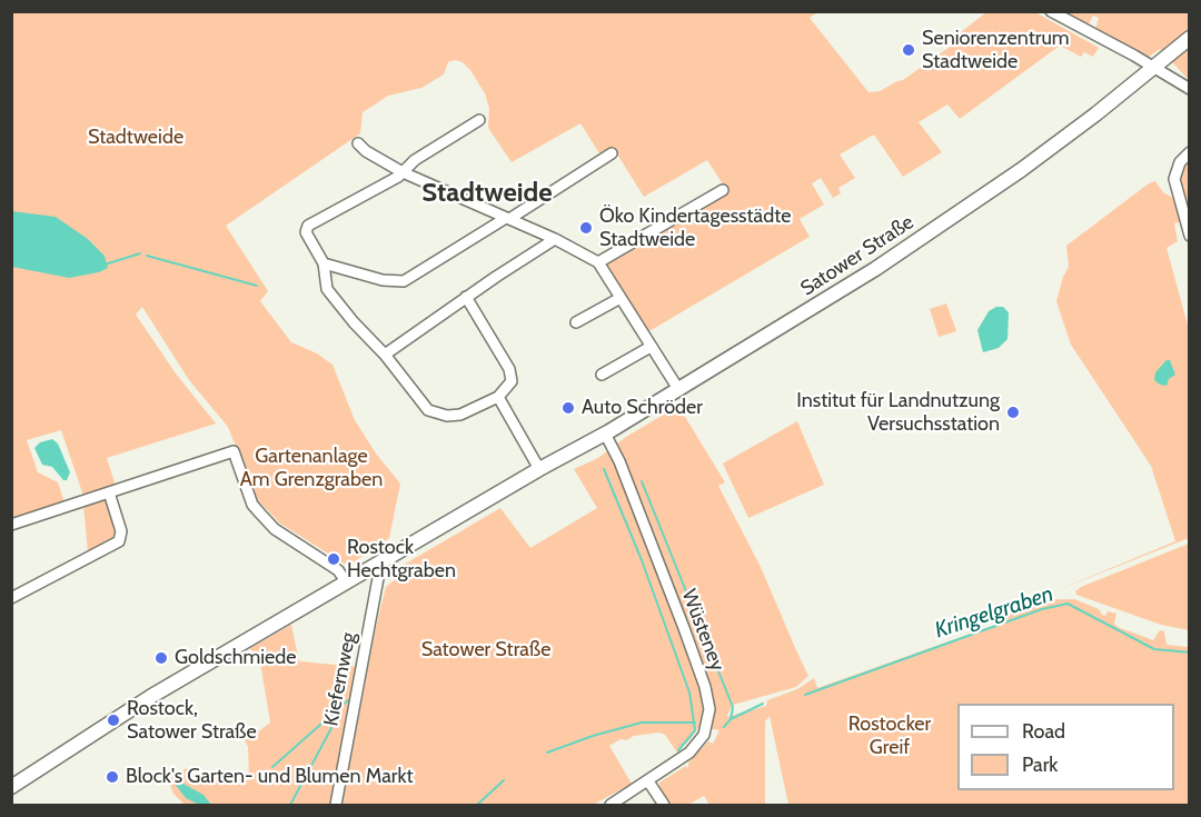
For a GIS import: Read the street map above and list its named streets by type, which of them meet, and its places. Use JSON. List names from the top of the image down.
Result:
{
  "streets": {
    "main road": ["Satower Straße"],
    "street": ["Wüsteney", "Kiefernweg"]
  },
  "crossings": [
    ["Satower Straße", "Wüsteney"],
    ["Satower Straße", "Kiefernweg"]
  ],
  "districts": ["Stadtweide"],
  "water": ["Kringelgraben"],
  "parks": [
    "Stadtweide",
    "Gartenanlage Am Grenzgraben",
    "Satower Straße",
    "Rostocker Greif"
  ],
  "places": [
    "Seniorenzentrum Stadtweide",
    "Öko Kindertagesstädte Stadtweide",
    "Auto Schröder",
    "Institut für Landnutzung Versuchsstation",
    "Rostock Hechtgraben",
    "Goldschmiede",
    "Rostock, Satower Straße",
    "Block's Garten- und Blumen Markt"
  ],
  "legend": ["Road", "Park"]
}
